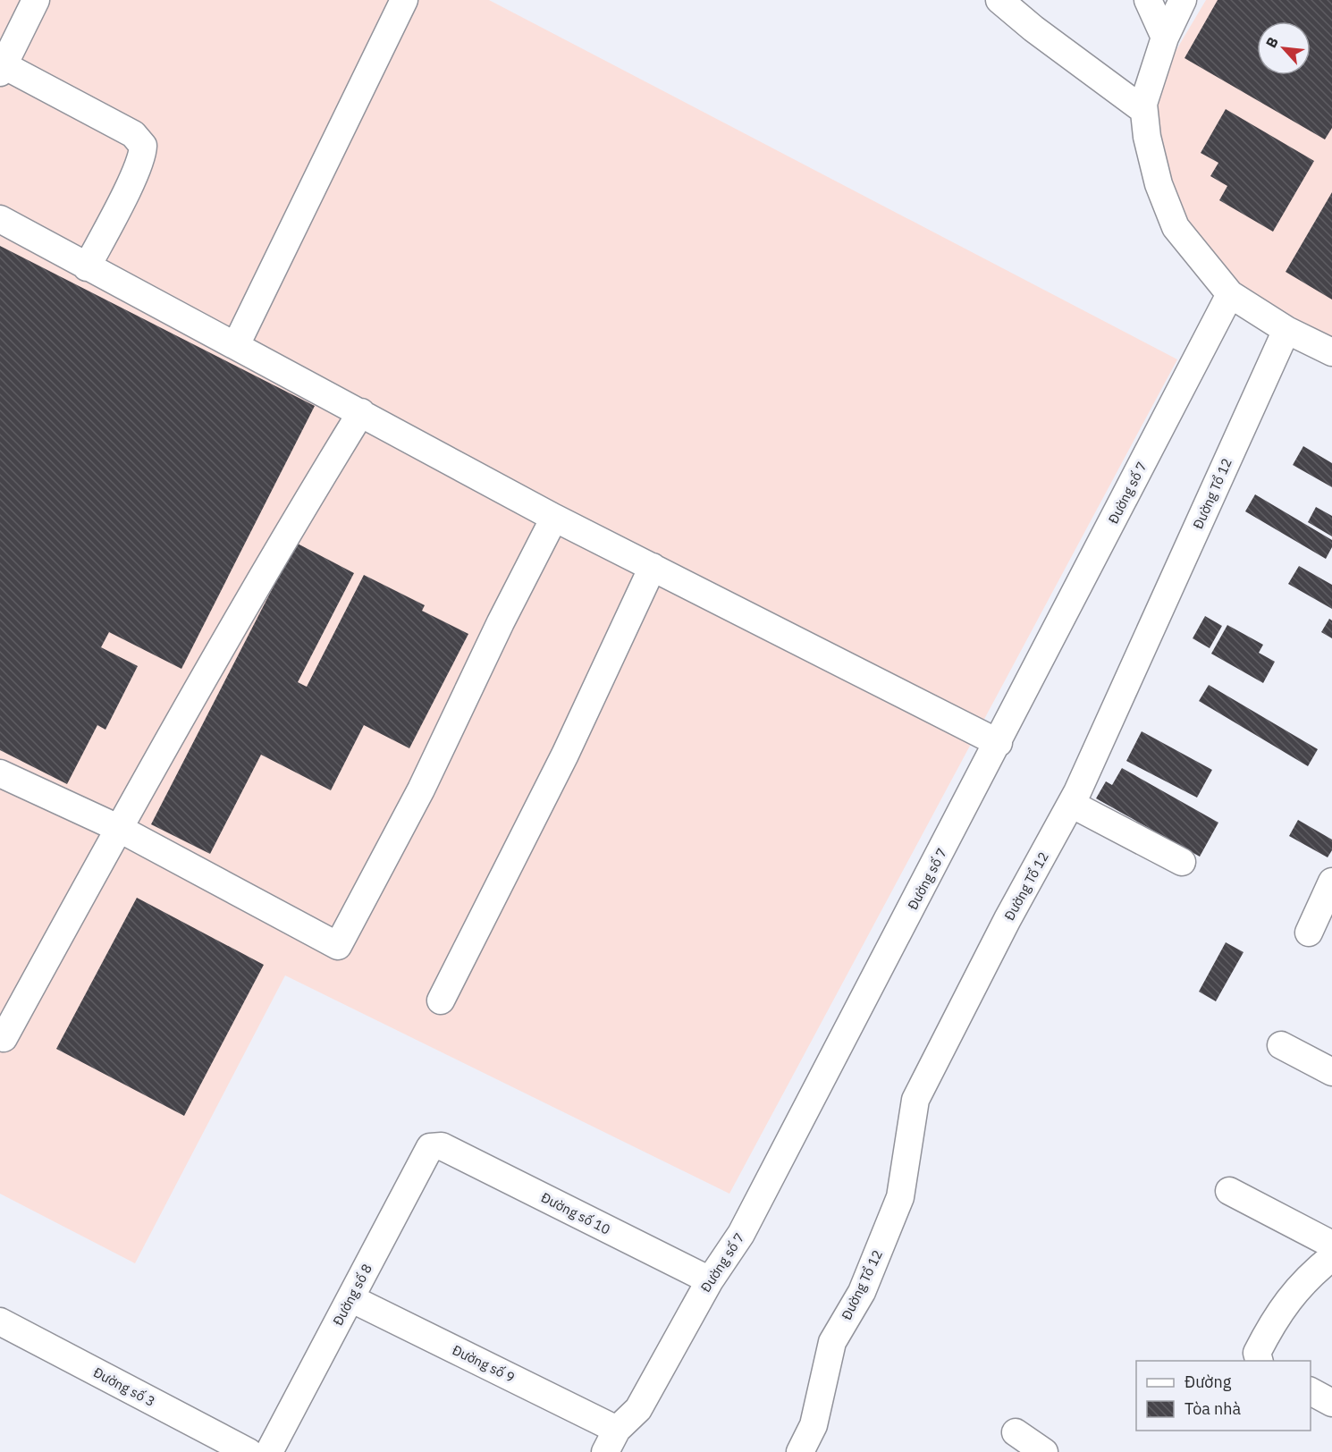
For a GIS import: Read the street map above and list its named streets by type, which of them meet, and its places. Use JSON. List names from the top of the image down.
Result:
{
  "streets": {
    "street": [
      "Đường số 7",
      "Đường Tổ 12",
      "Đường số 10",
      "Đường số 8",
      "Đường số 9",
      "Đường số 3"
    ]
  },
  "crossings": [
    ["Đường số 7", "Đường số 10"],
    ["Đường số 7", "Đường số 9"],
    ["Đường số 10", "Đường số 8"],
    ["Đường số 8", "Đường số 9"]
  ],
  "legend": ["Đường", "Tòa nhà"],
  "north": "top left"
}
